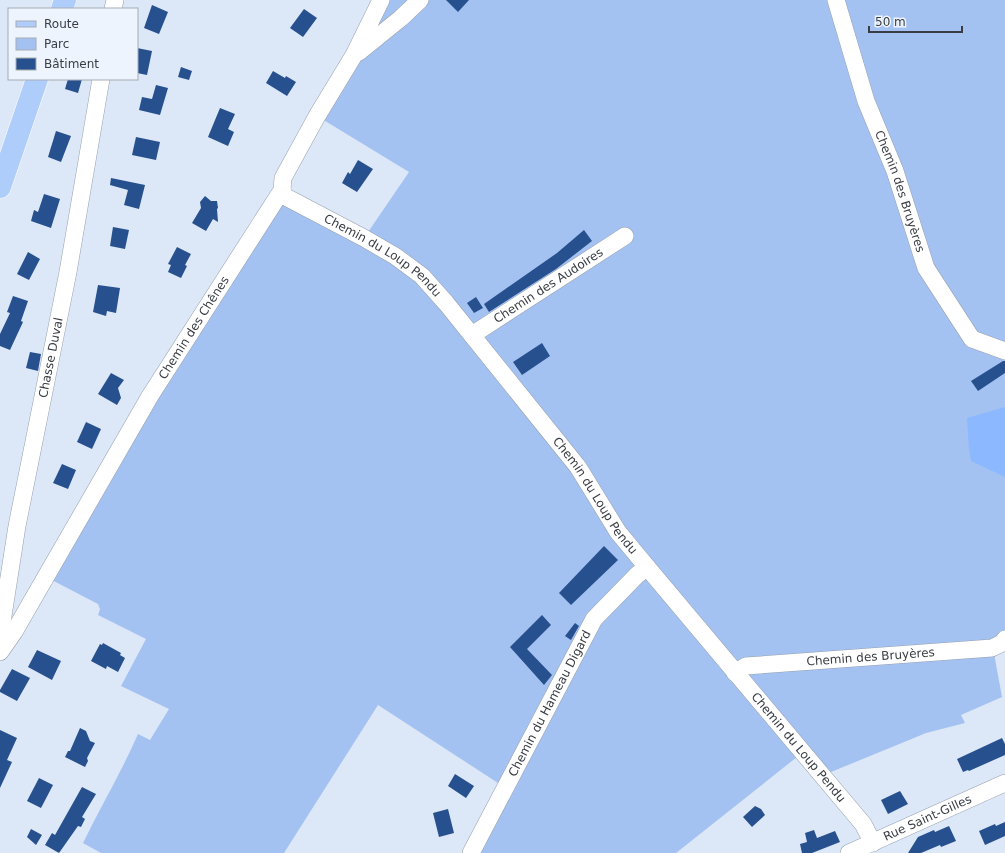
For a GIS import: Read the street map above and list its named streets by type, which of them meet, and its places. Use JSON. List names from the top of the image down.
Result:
{
  "streets": {
    "street": [
      "Chemin des Bruyères",
      "Chemin du Loup Pendu",
      "Chemin des Audoires",
      "Chemin des Chênes",
      "Chasse Duval",
      "Chemin du Hameau Digard",
      "Rue Saint-Gilles"
    ]
  },
  "crossings": [
    ["Chemin des Bruyères", "Chemin du Loup Pendu"],
    ["Chemin du Loup Pendu", "Chemin des Audoires"],
    ["Chemin du Loup Pendu", "Chemin des Chênes"],
    ["Chemin du Loup Pendu", "Chemin du Hameau Digard"],
    ["Chemin du Loup Pendu", "Rue Saint-Gilles"]
  ],
  "legend": ["Route", "Parc", "Bâtiment"],
  "scale_bar": "50 m"
}
